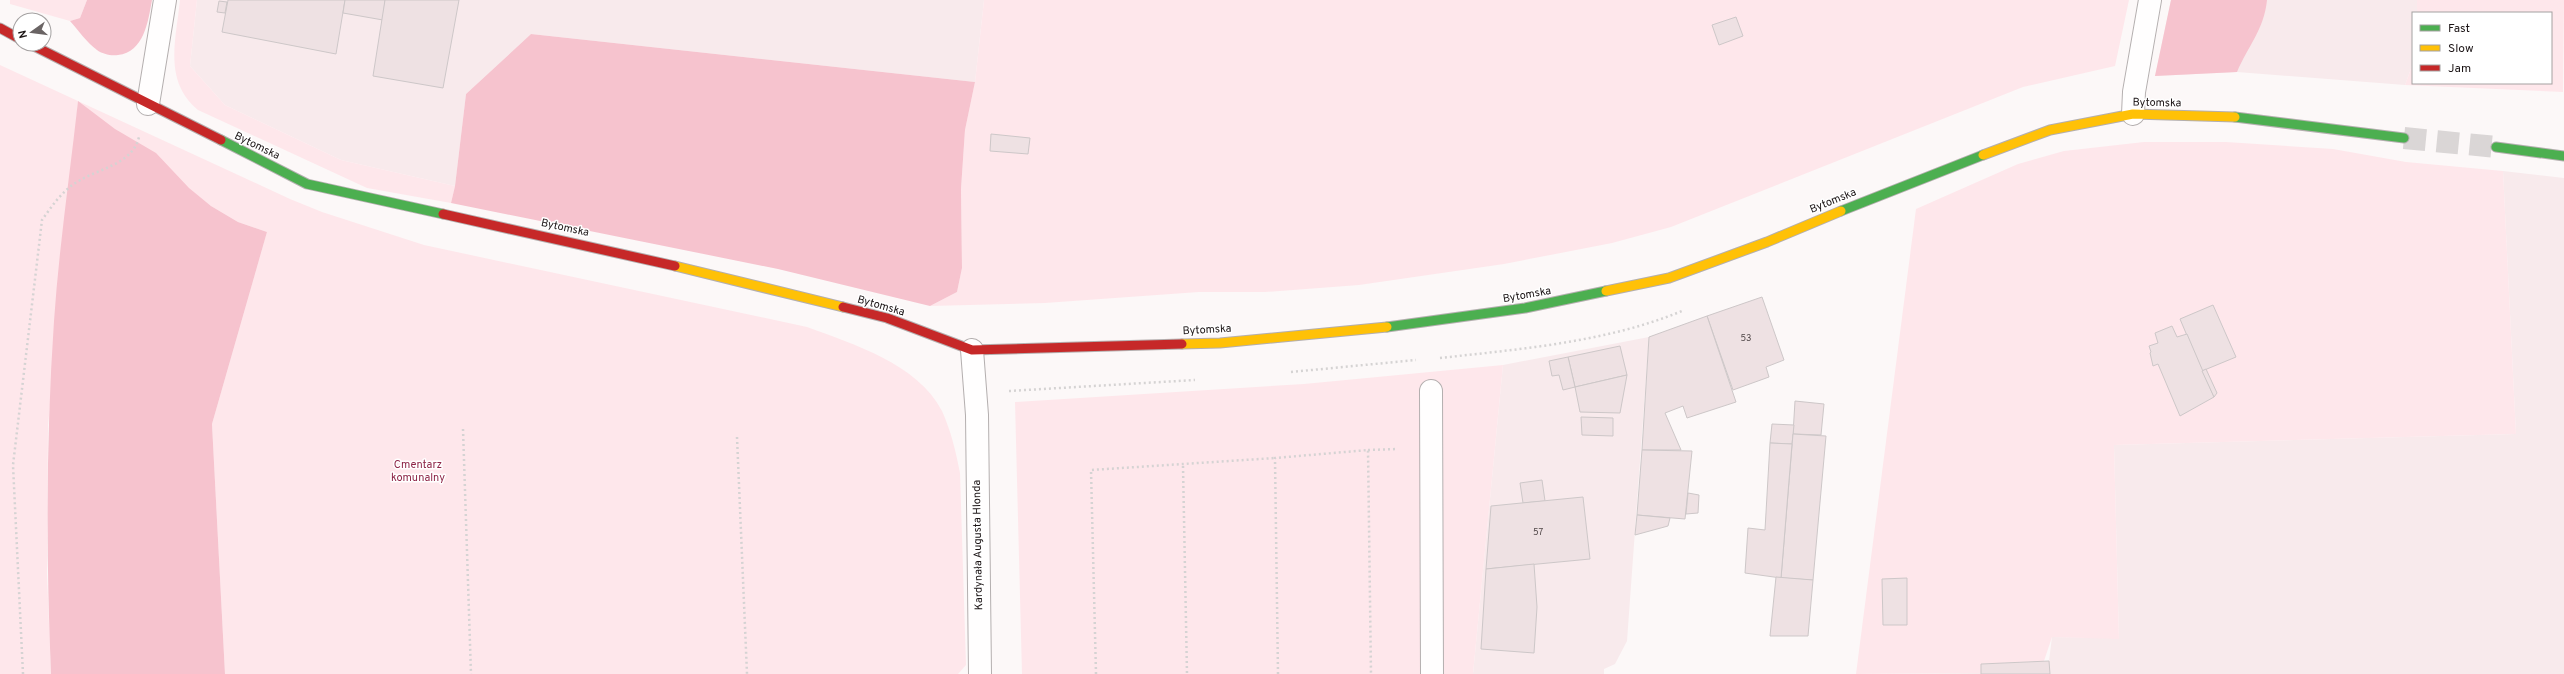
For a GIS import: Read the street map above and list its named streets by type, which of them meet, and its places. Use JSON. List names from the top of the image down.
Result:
{
  "streets": {
    "street": ["Bytomska", "Kardynała Augusta Hlonda"]
  },
  "crossings": [
    ["Bytomska", "Kardynała Augusta Hlonda"]
  ],
  "parks": ["Cmentarz komunalny"],
  "house_numbers": ["53", "57"],
  "legend": ["Fast", "Slow", "Jam"],
  "north": "left"
}
